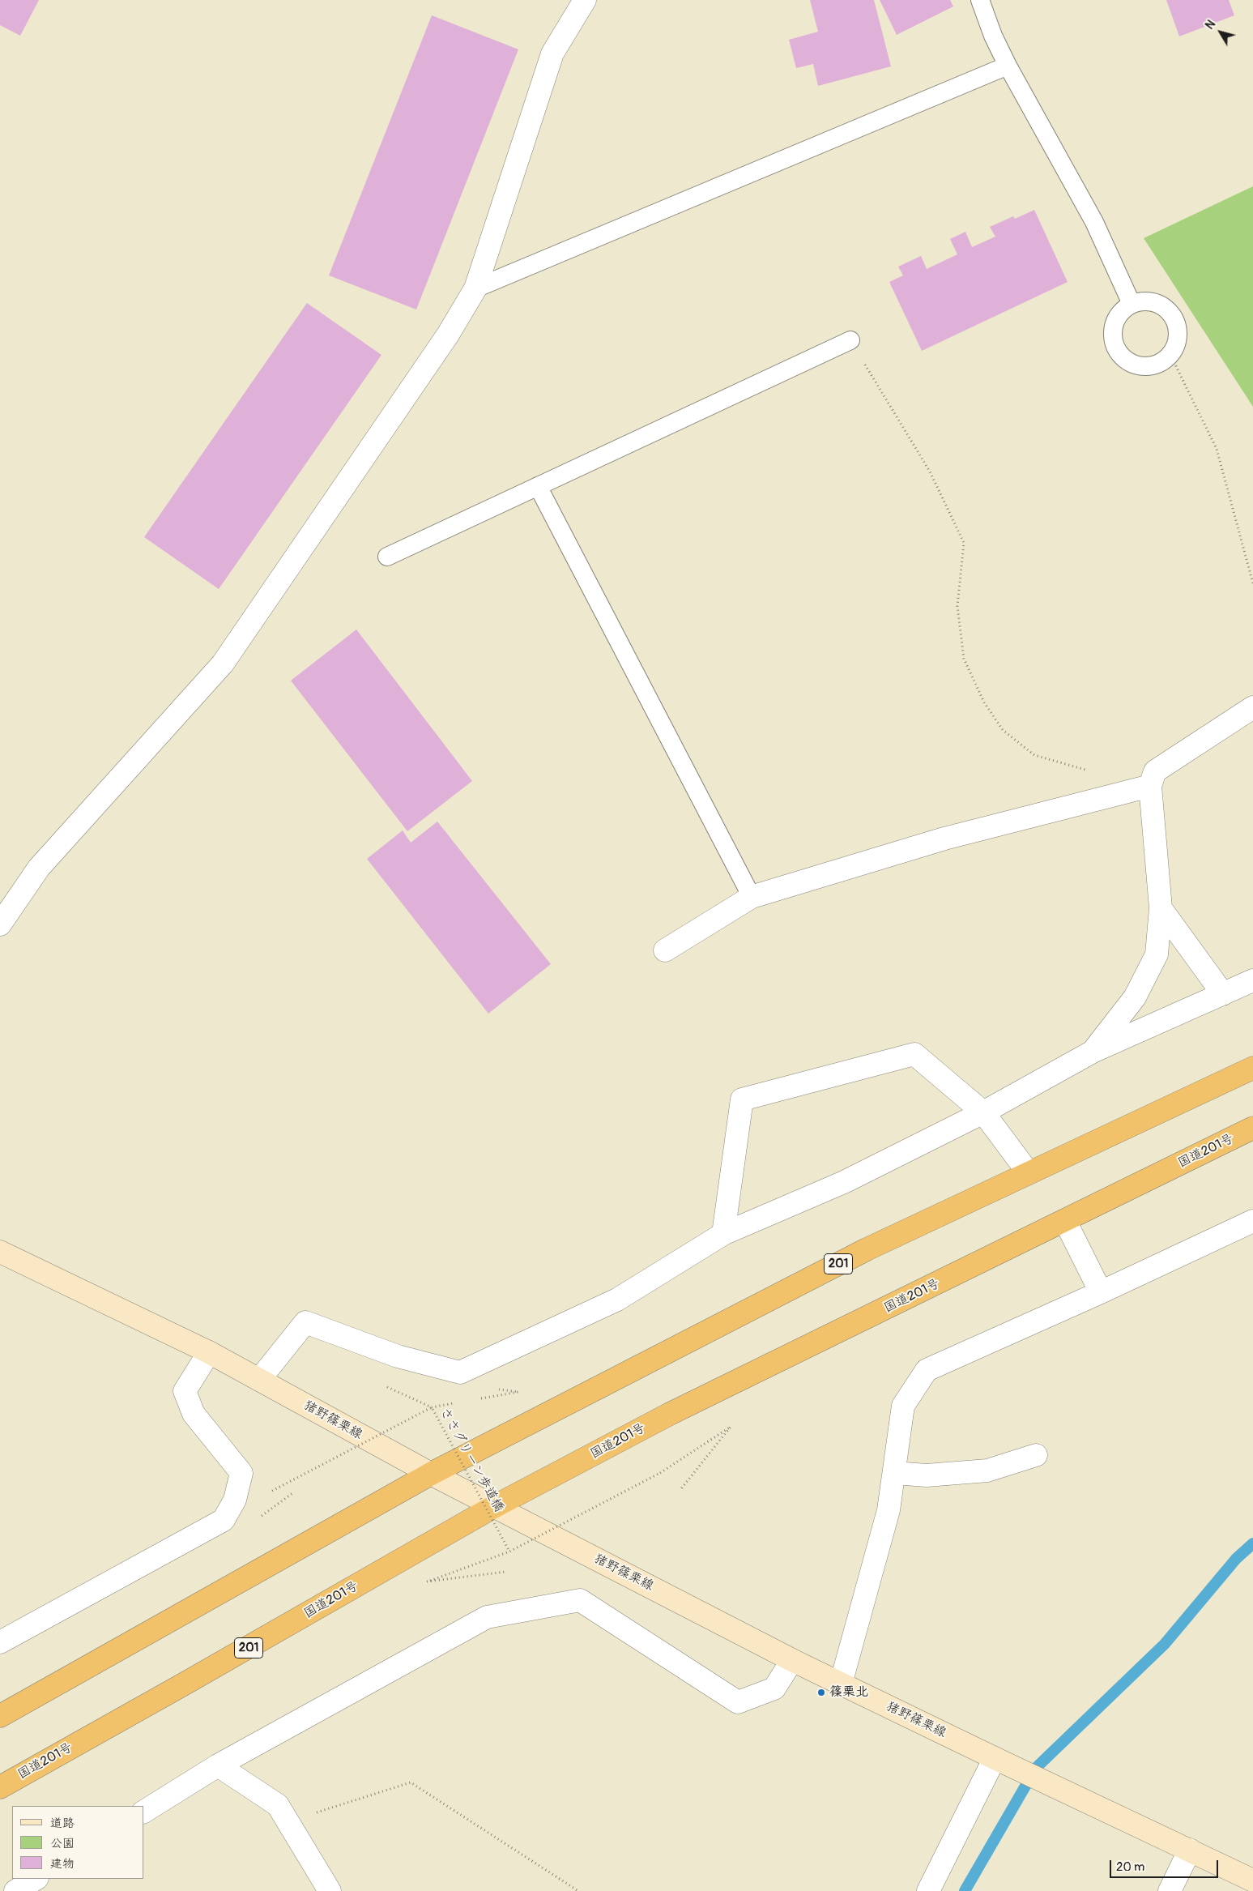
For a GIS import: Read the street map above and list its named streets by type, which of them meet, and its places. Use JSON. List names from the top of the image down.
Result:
{
  "streets": {
    "highway": ["国道201号", "201"],
    "main road": ["猪野篠栗線"],
    "path": ["ささグリーン歩道橋"]
  },
  "crossings": [
    ["国道201号", "猪野篠栗線"],
    ["201", "猪野篠栗線"]
  ],
  "places": ["篠栗北"],
  "legend": ["道路", "公園", "建物"],
  "scale_bar": "20 m",
  "north": "top left"
}
